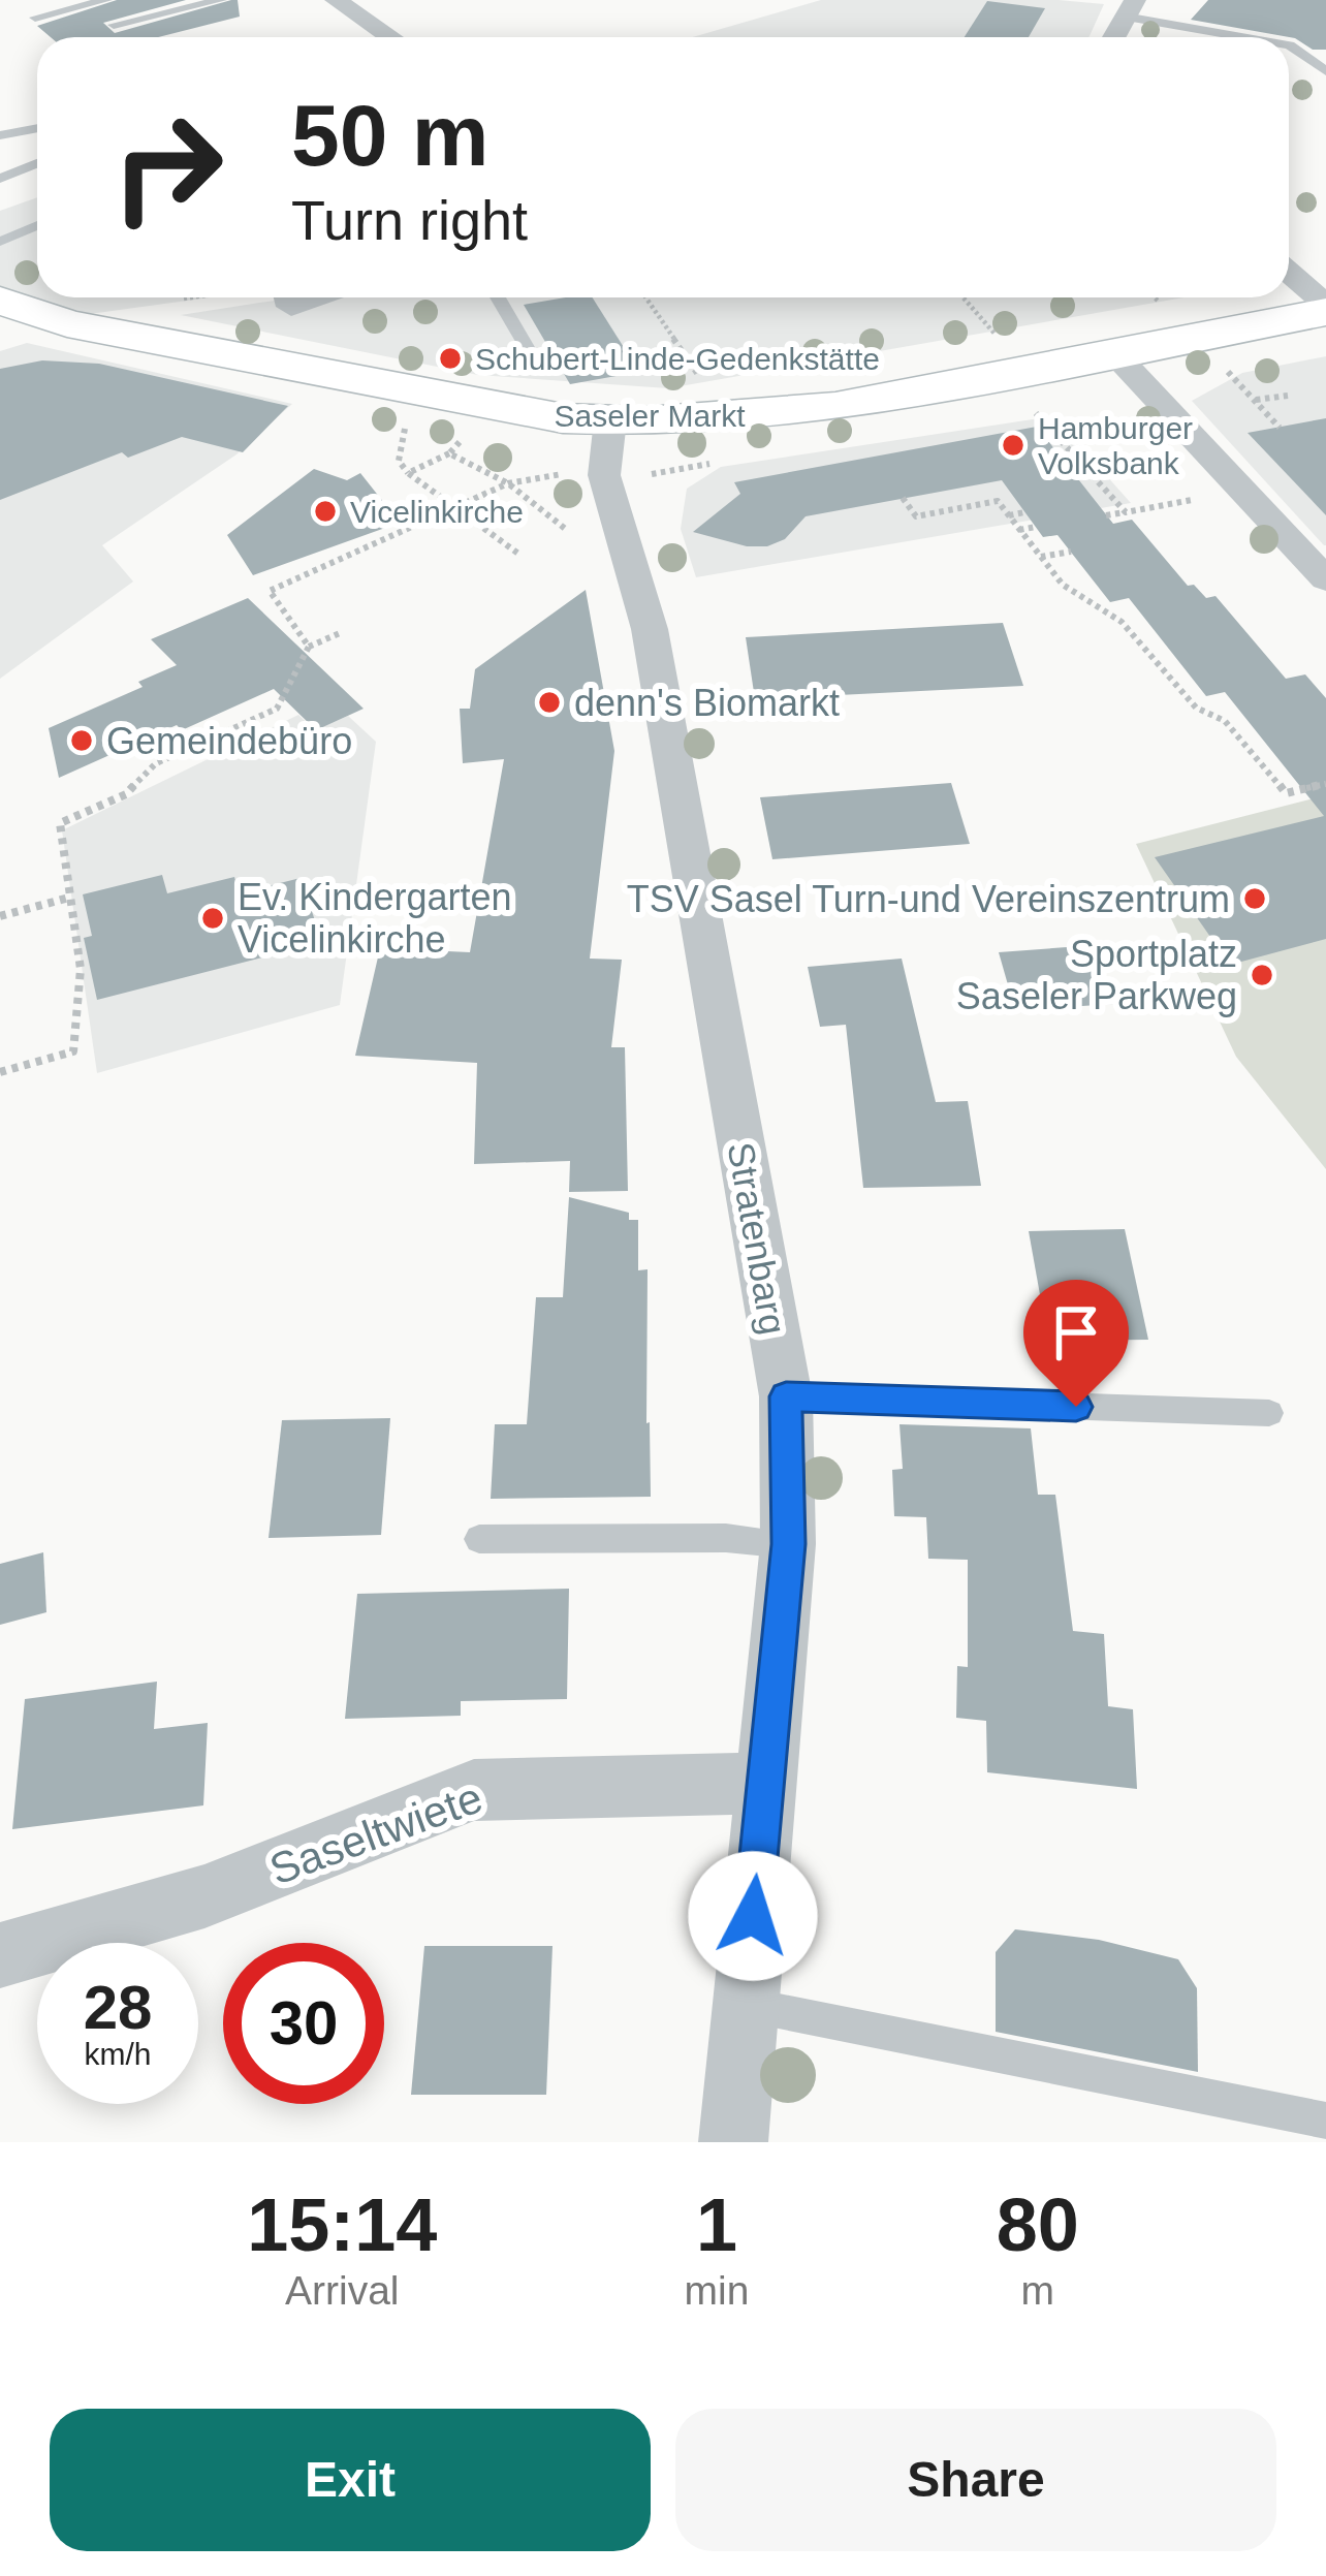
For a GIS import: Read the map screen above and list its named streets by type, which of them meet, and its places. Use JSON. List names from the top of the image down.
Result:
{
  "streets": {
    "main road": ["Saseler Markt"],
    "street": ["Stratenbarg", "Saseltwiete"]
  },
  "crossings": [
    ["Saseler Markt", "Stratenbarg"],
    ["Stratenbarg", "Saseltwiete"]
  ],
  "places": [
    "Schubert-Linde-Gedenkstätte",
    "Hamburger Volksbank",
    "Vicelinkirche",
    "denn's Biomarkt",
    "Gemeindebüro",
    "TSV Sasel Turn-und Vereinszentrum",
    "Ev. Kindergarten Vicelinkirche",
    "Sportplatz Saseler Parkweg"
  ],
  "page": {
    "turn": ["50 m", "Turn right"],
    "speed": "28 km/h",
    "limit": "30",
    "eta": [
      "15:14",
      "Arrival",
      "1",
      "min",
      "80",
      "m"
    ],
    "buttons": ["Exit", "Share"]
  }
}
